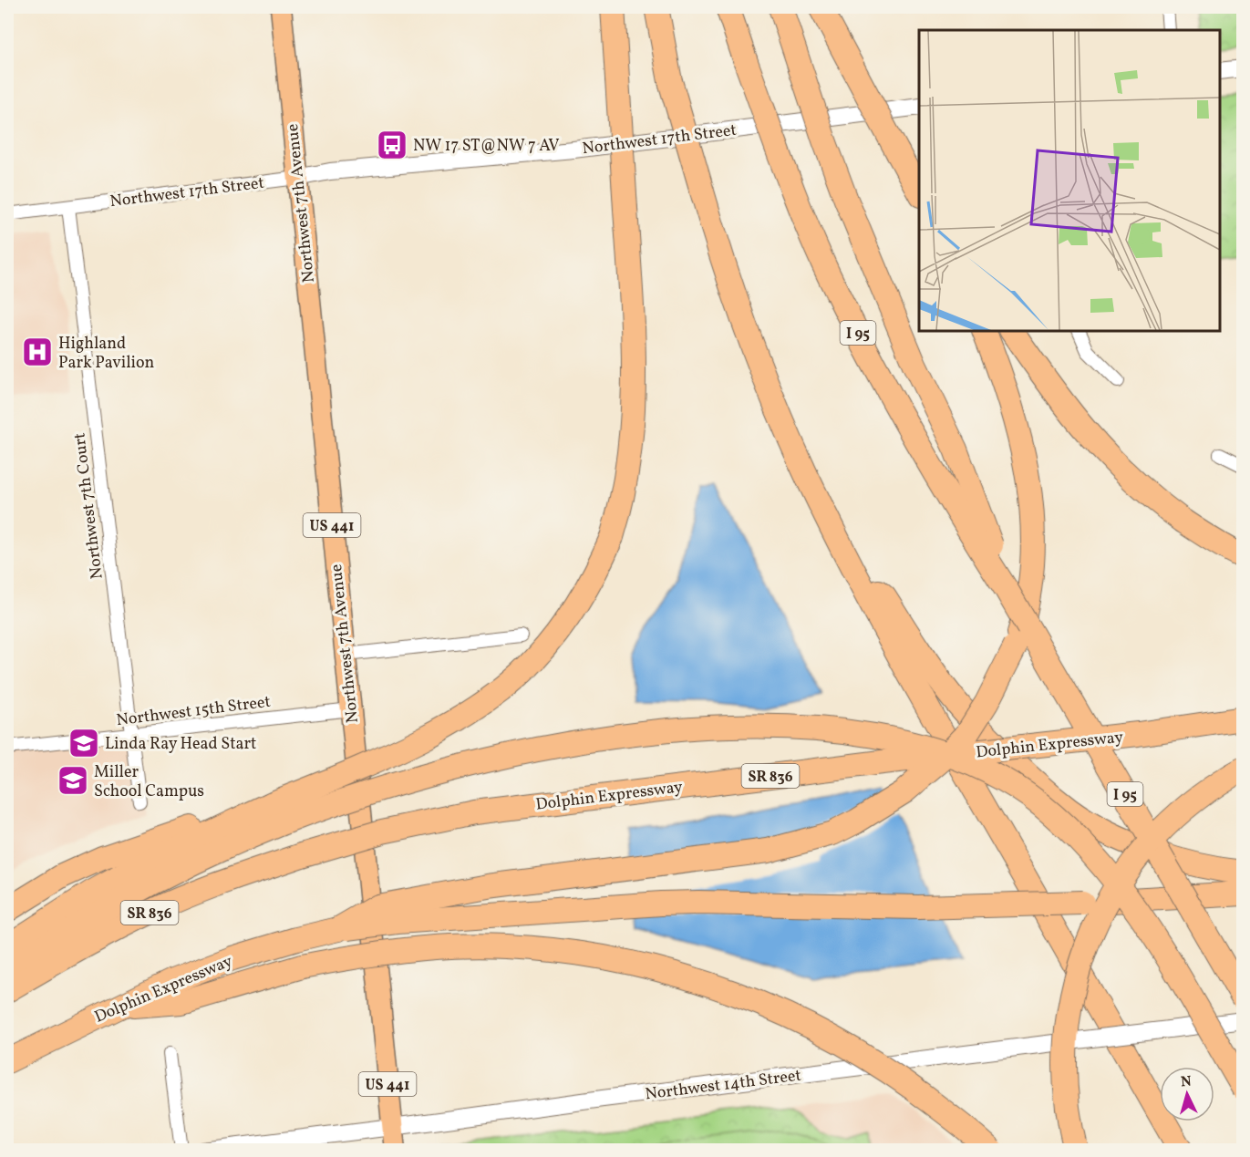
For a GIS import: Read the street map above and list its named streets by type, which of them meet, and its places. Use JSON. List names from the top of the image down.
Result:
{
  "streets": {
    "highway": ["I 95", "Dolphin Expressway", "SR 836"],
    "main road": ["Northwest 7th Avenue", "US 441"],
    "street": [
      "Northwest 17th Street",
      "Northwest 7th Court",
      "Northwest 15th Street",
      "Northwest 14th Street"
    ]
  },
  "crossings": [
    ["Northwest 17th Street", "Northwest 7th Avenue"],
    ["Northwest 17th Street", "Northwest 7th Court"],
    ["Northwest 7th Avenue", "Northwest 15th Street"],
    ["Northwest 7th Avenue", "Northwest 14th Street"],
    ["Northwest 7th Court", "Northwest 15th Street"]
  ],
  "places": {
    "bus stop": ["NW 17 ST@NW 7 AV"],
    "hospital": ["Highland Park Pavilion"],
    "school or university": ["Linda Ray Head Start", "Miller School Campus"]
  },
  "north": "top"
}
